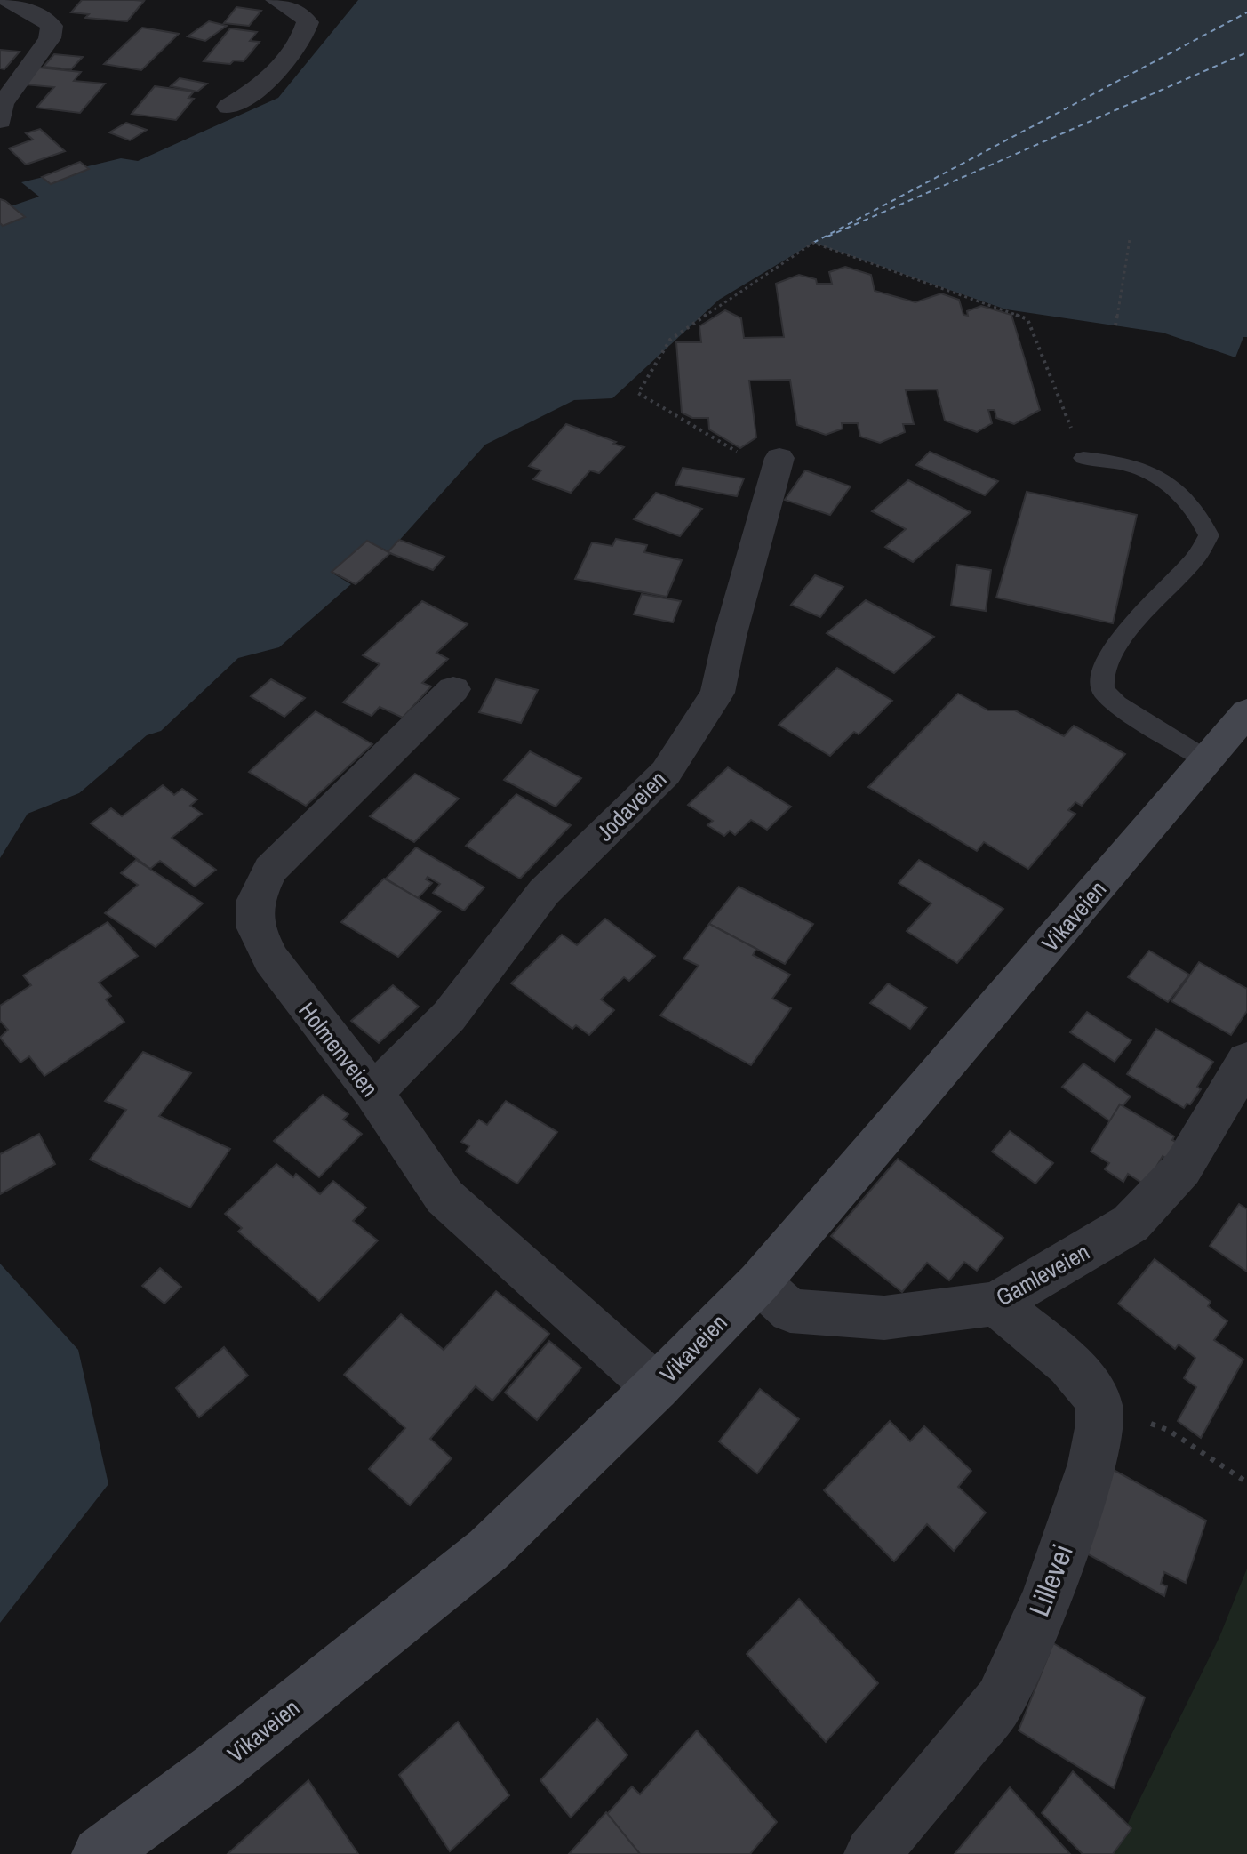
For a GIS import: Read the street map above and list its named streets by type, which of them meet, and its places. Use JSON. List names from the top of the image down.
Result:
{
  "streets": {
    "main road": ["Vikaveien"],
    "street": [
      "Jodaveien",
      "Holmenveien",
      "Gamleveien",
      "Lillevei"
    ]
  },
  "crossings": [
    ["Jodaveien", "Holmenveien"],
    ["Vikaveien", "Holmenveien"],
    ["Vikaveien", "Gamleveien"]
  ]
}
